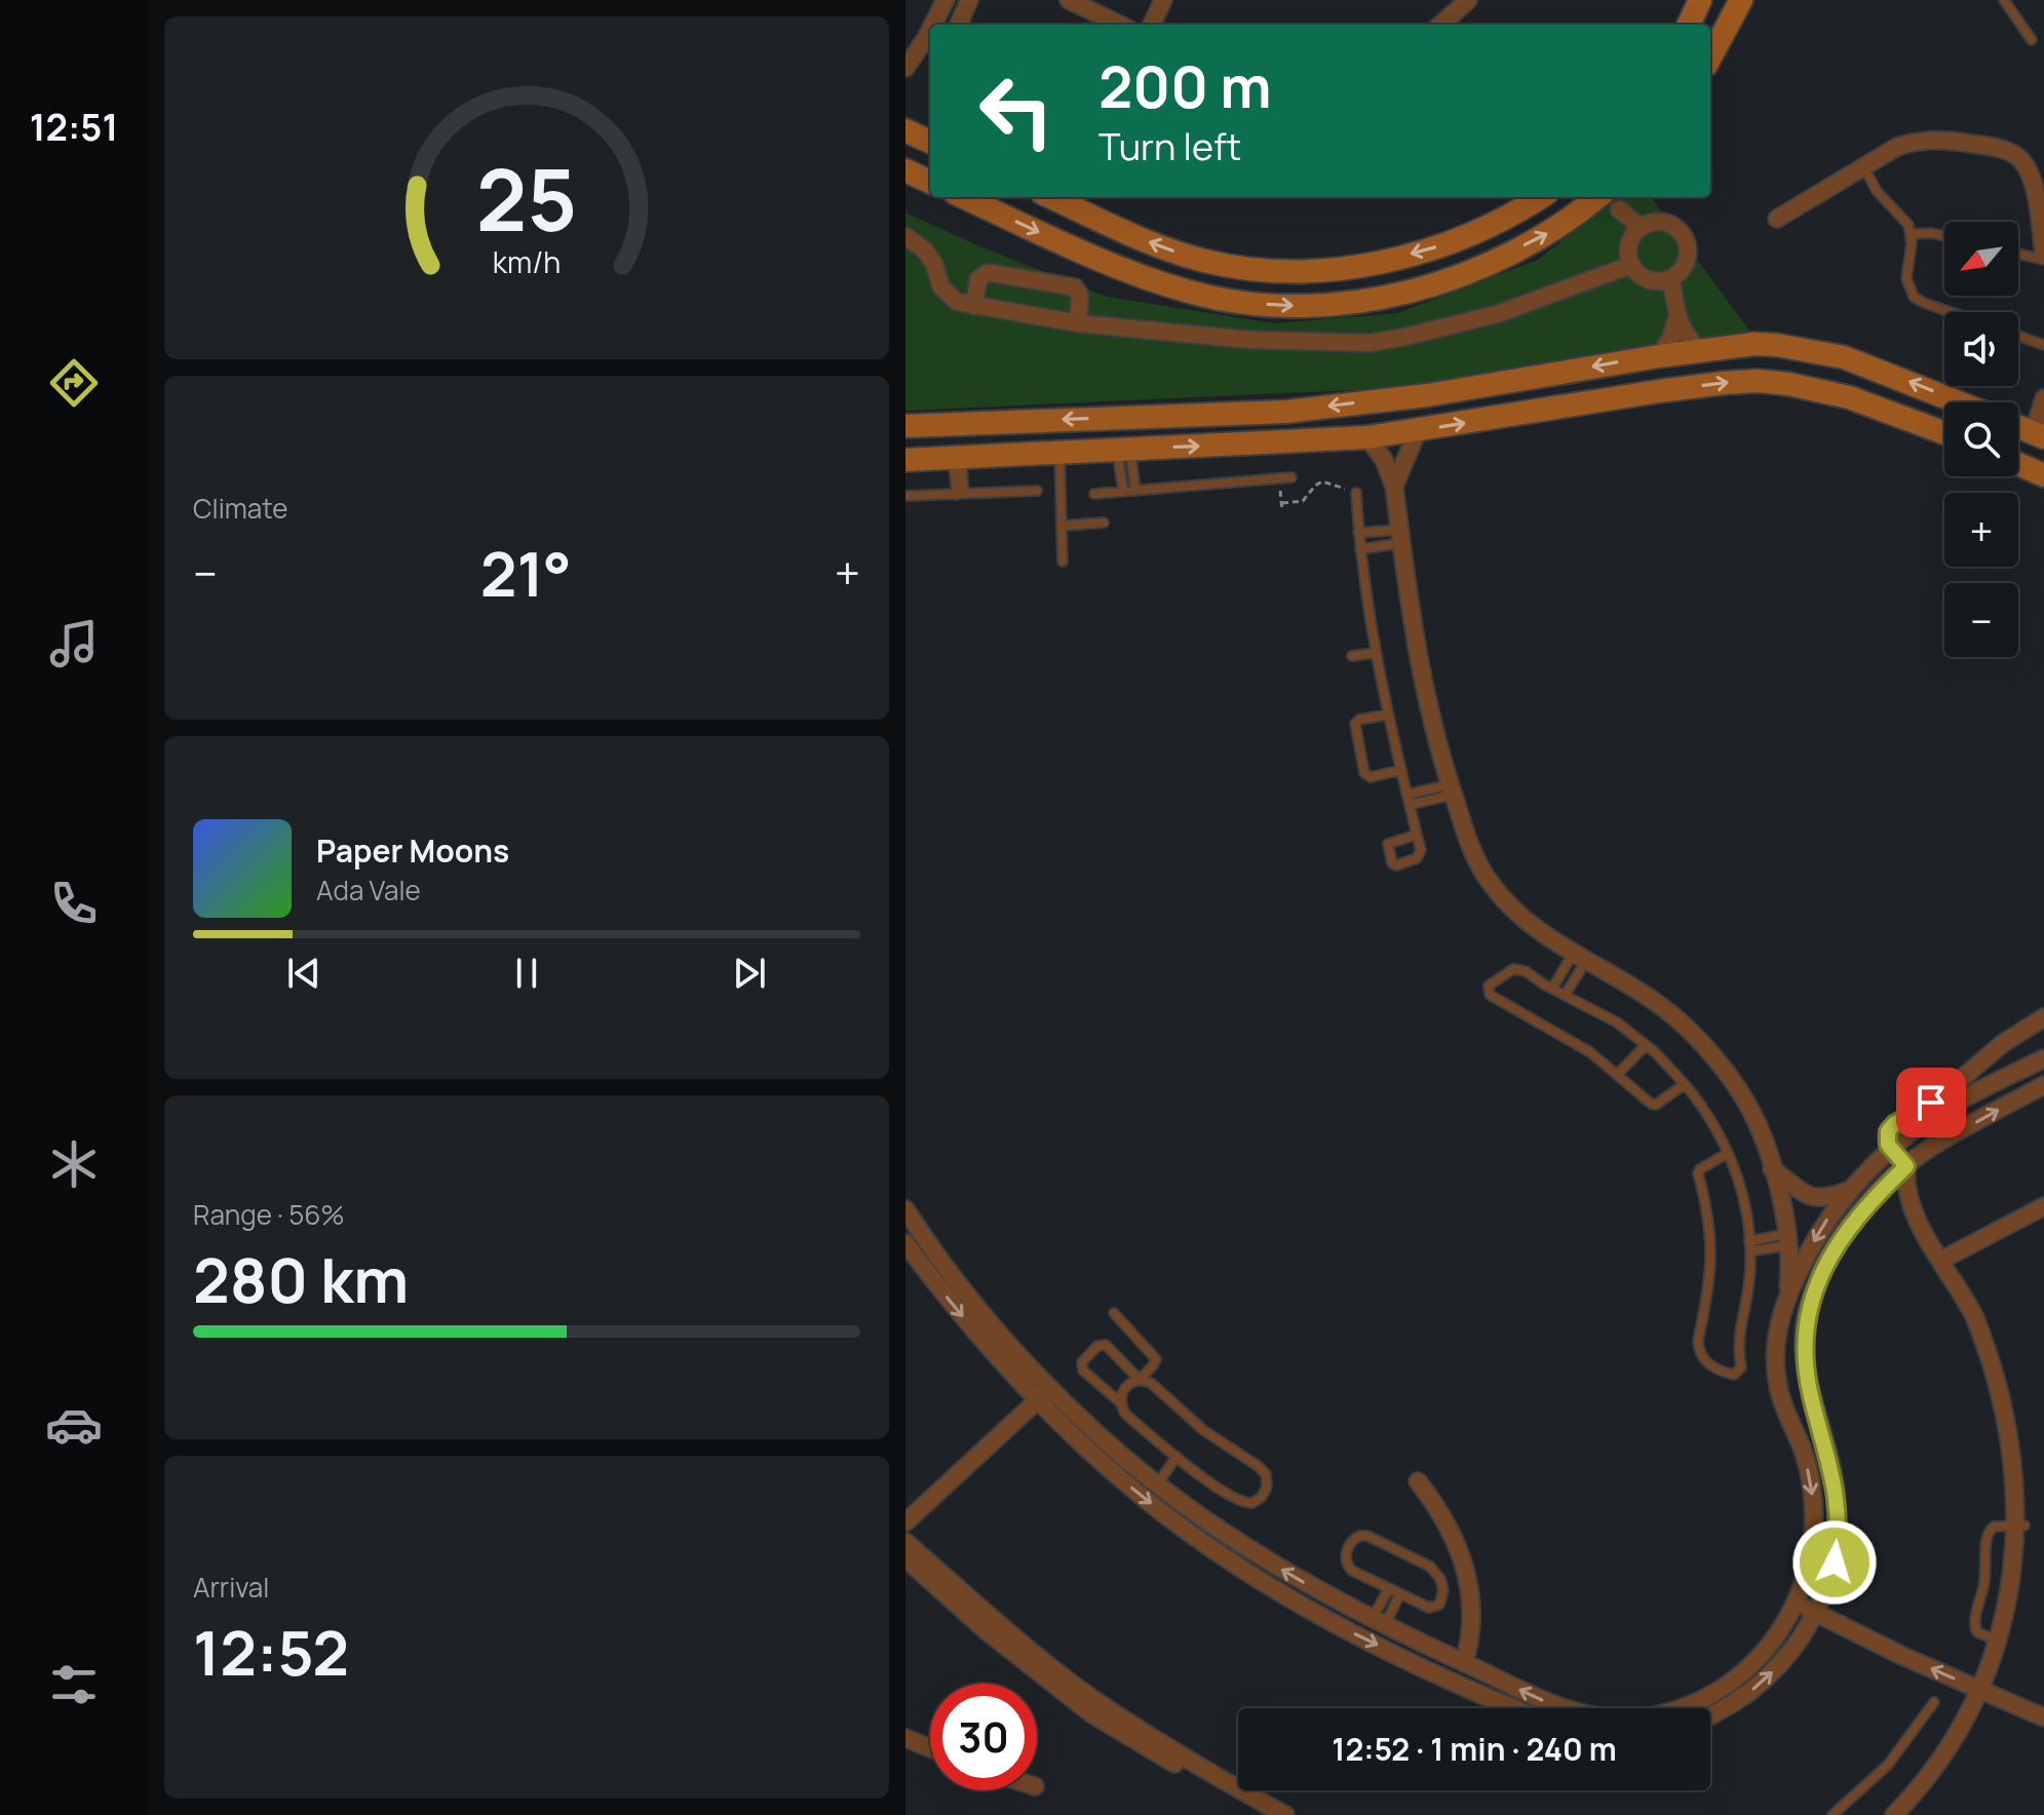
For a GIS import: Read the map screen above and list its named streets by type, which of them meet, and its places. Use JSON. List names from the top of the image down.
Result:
{
  "north": "bottom left",
  "page": {
    "tabs": "12:51",
    "turn": ["200 m", "Turn left"],
    "map_buttons": ["+", "−"],
    "tile": [
      "Climate",
      ["Range · 56%", "280 km"],
      ["Arrival", "12:52"]
    ],
    "heat": ["−", "21°", "+"],
    "song": ["Paper Moons", "Ada Vale"],
    "limit": "30",
    "trip": "12:52 · 1 min · 240 m",
    "gauge": ["25", "km/h"]
  }
}
